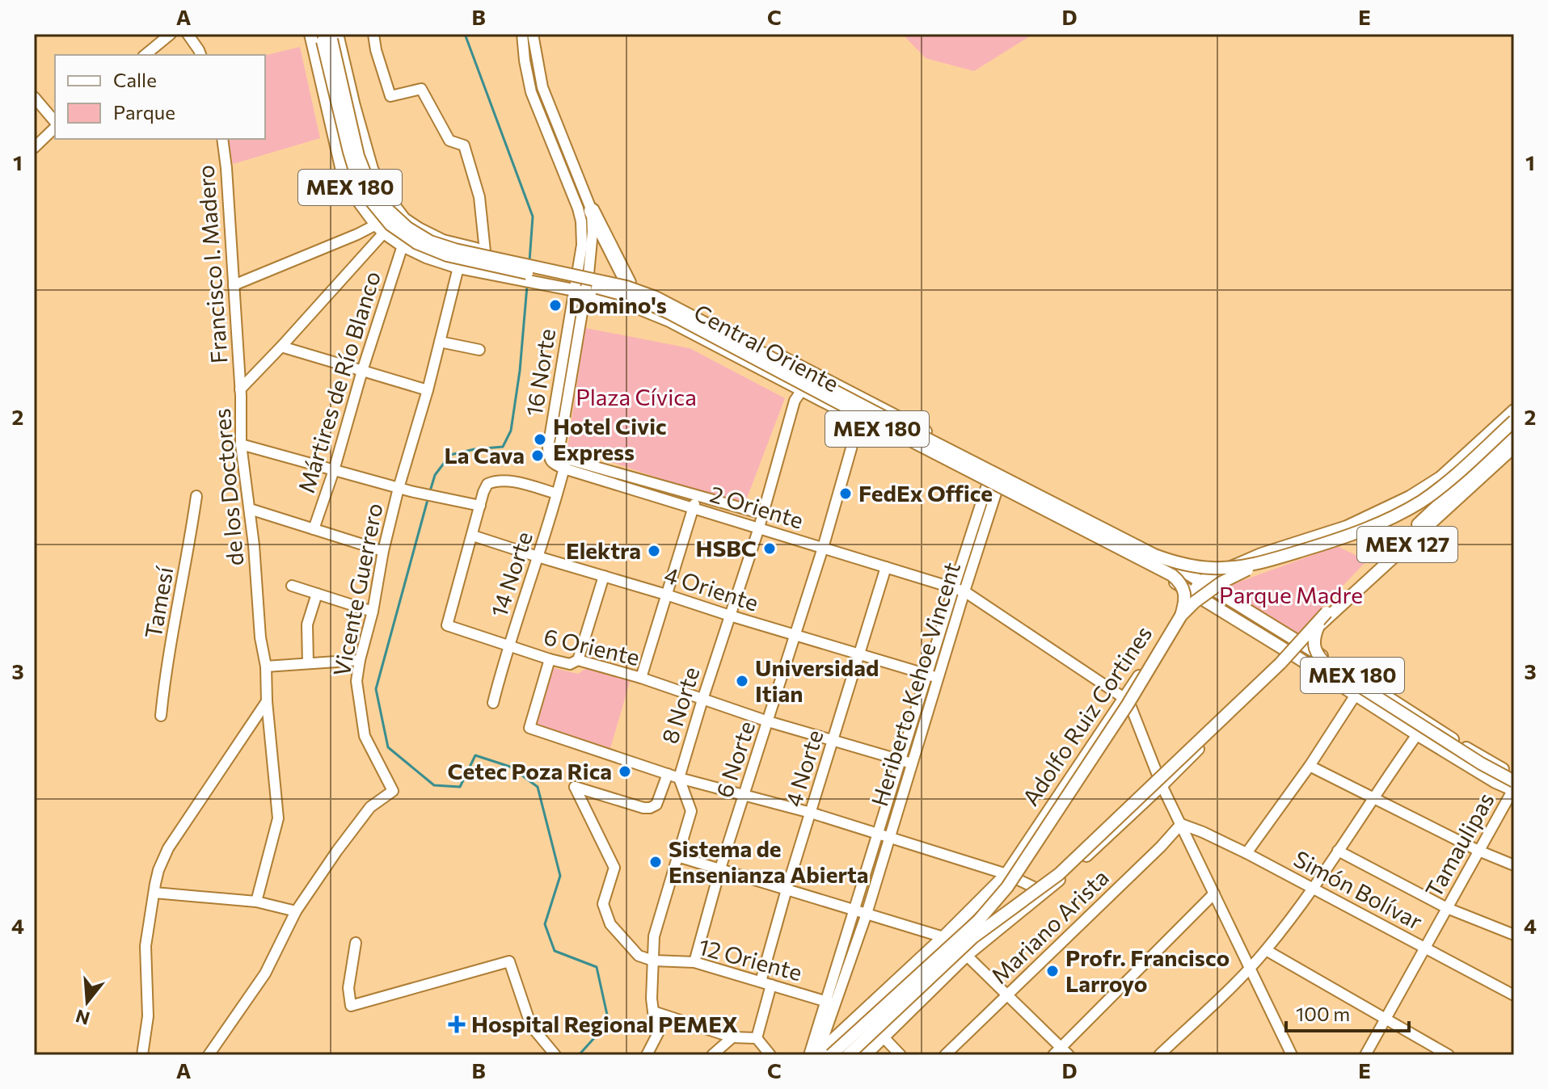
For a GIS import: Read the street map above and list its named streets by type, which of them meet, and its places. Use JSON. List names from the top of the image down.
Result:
{
  "streets": {
    "main road": [
      "MEX 180",
      "Central Oriente",
      "MEX 127",
      "Adolfo Ruiz Cortines"
    ],
    "street": [
      "Francisco I. Madero",
      "16 Norte",
      "Mártires de Río Blanco",
      "de los Doctores",
      "2 Oriente",
      "14 Norte",
      "4 Oriente",
      "Vicente Guerrero",
      "Tamesí",
      "6 Oriente",
      "Heriberto Kehoe Vincent",
      "8 Norte",
      "6 Norte",
      "4 Norte",
      "Tamaulipas",
      "Simón Bolívar",
      "Mariano Arista",
      "12 Oriente"
    ]
  },
  "crossings": [
    ["MEX 180", "Central Oriente"],
    ["MEX 180", "Mártires de Río Blanco"],
    ["MEX 180", "de los Doctores"],
    ["MEX 180", "MEX 127"],
    ["MEX 180", "Vicente Guerrero"],
    ["MEX 180", "Adolfo Ruiz Cortines"],
    ["MEX 180", "Tamaulipas"],
    ["Francisco I. Madero", "de los Doctores"],
    ["Central Oriente", "16 Norte"],
    ["Central Oriente", "Vicente Guerrero"],
    ["Central Oriente", "Heriberto Kehoe Vincent"],
    ["Central Oriente", "8 Norte"],
    ["Central Oriente", "Adolfo Ruiz Cortines"],
    ["Central Oriente", "6 Norte"],
    ["16 Norte", "2 Oriente"],
    ["16 Norte", "14 Norte"],
    ["2 Oriente", "14 Norte"],
    ["2 Oriente", "Heriberto Kehoe Vincent"],
    ["2 Oriente", "8 Norte"],
    ["2 Oriente", "Adolfo Ruiz Cortines"],
    ["2 Oriente", "6 Norte"],
    ["2 Oriente", "4 Norte"],
    ["14 Norte", "4 Oriente"],
    ["14 Norte", "6 Oriente"],
    ["4 Oriente", "6 Oriente"],
    ["4 Oriente", "Heriberto Kehoe Vincent"],
    ["4 Oriente", "8 Norte"],
    ["4 Oriente", "6 Norte"],
    ["4 Oriente", "4 Norte"],
    ["6 Oriente", "Heriberto Kehoe Vincent"],
    ["6 Oriente", "8 Norte"],
    ["6 Oriente", "6 Norte"],
    ["6 Oriente", "4 Norte"],
    ["Heriberto Kehoe Vincent", "Adolfo Ruiz Cortines"],
    ["Heriberto Kehoe Vincent", "12 Oriente"],
    ["8 Norte", "12 Oriente"],
    ["6 Norte", "12 Oriente"],
    ["4 Norte", "12 Oriente"],
    ["Tamaulipas", "Simón Bolívar"],
    ["Simón Bolívar", "Mariano Arista"]
  ],
  "parks": ["Plaza Cívica", "Parque Madre"],
  "places": {
    "other": [
      "Domino's",
      "Hotel Civic Express",
      "La Cava",
      "FedEx Office",
      "HSBC",
      "Elektra",
      "Universidad Itian",
      "Cetec Poza Rica",
      "Sistema de Ensenianza Abierta",
      "Profr. Francisco Larroyo"
    ],
    "health": ["Hospital Regional PEMEX"]
  },
  "legend": ["Calle", "Parque"],
  "scale_bar": "100 m",
  "north": "bottom",
  "grid": {
    "columns": [
      "A",
      "B",
      "C",
      "D",
      "E"
    ],
    "rows": [
      "1",
      "2",
      "3",
      "4"
    ]
  }
}
